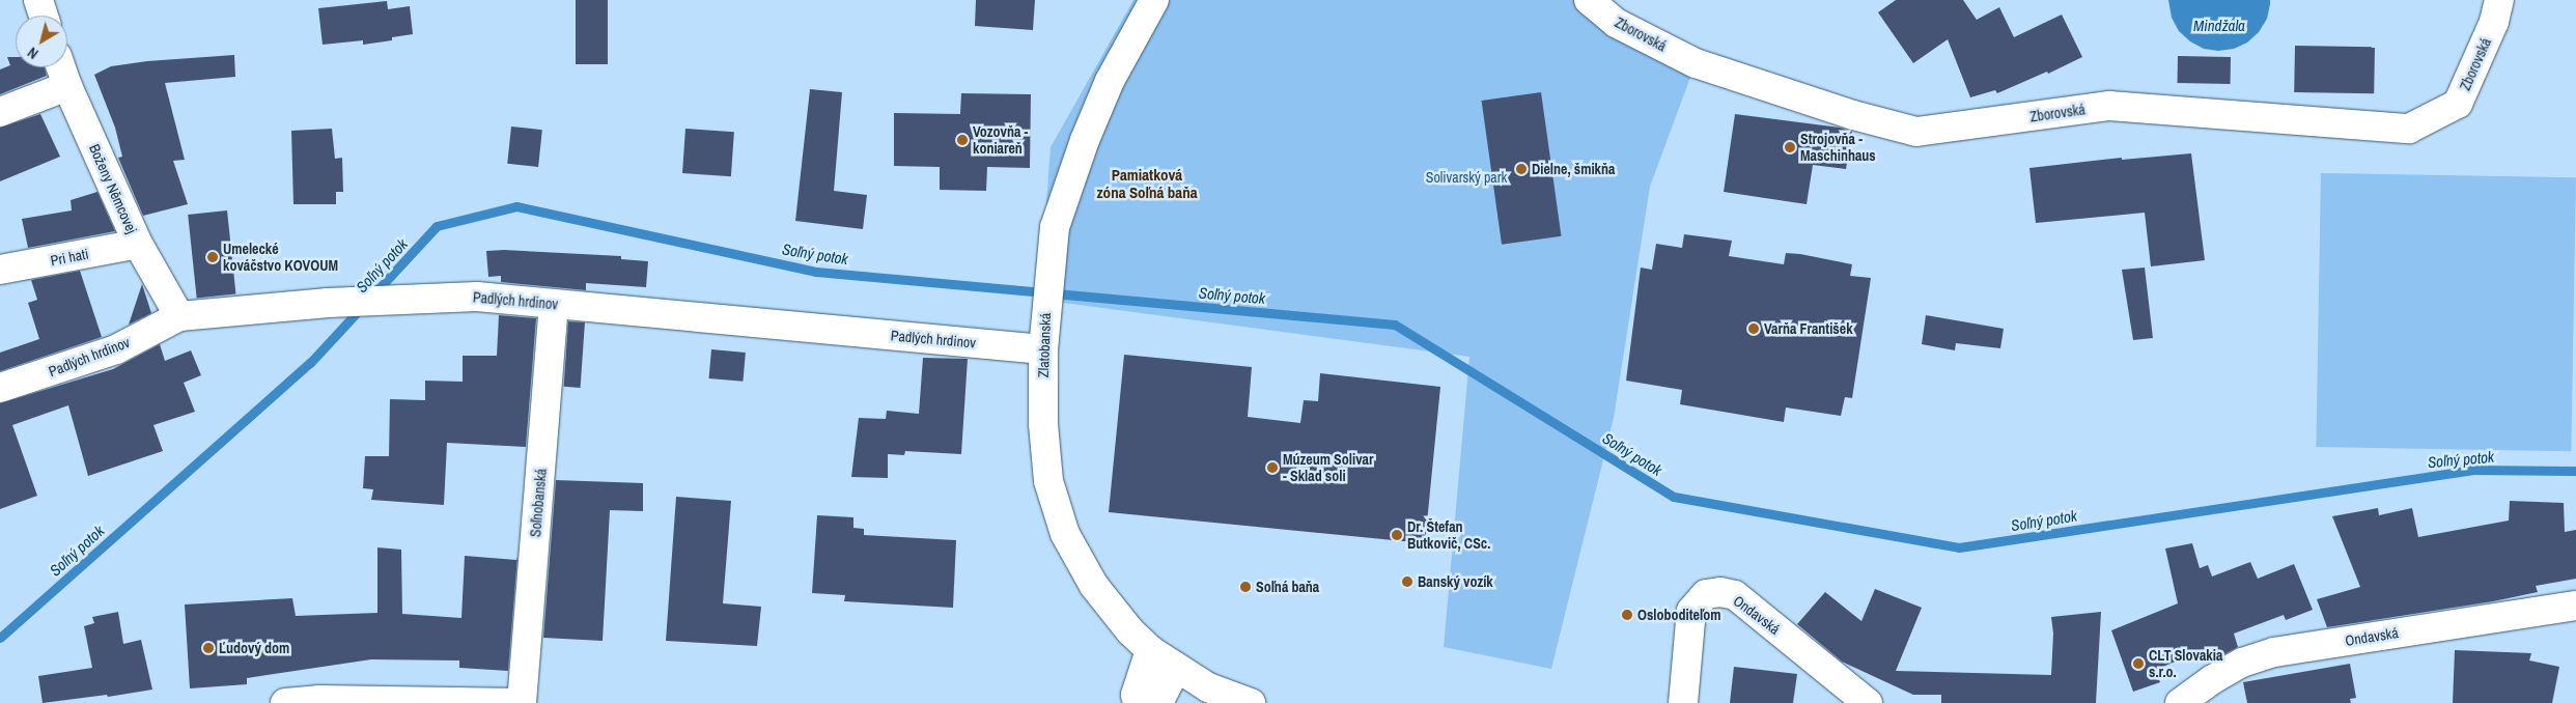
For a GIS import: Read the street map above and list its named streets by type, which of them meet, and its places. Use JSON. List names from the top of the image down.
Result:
{
  "streets": {
    "street": [
      "Zborovská",
      "Boženy Němcovej",
      "Pri hati",
      "Padlých hrdinov",
      "Zlatobanská",
      "Soľnobanská",
      "Ondavská"
    ]
  },
  "crossings": [
    ["Boženy Němcovej", "Pri hati"],
    ["Boženy Němcovej", "Padlých hrdinov"],
    ["Padlých hrdinov", "Zlatobanská"],
    ["Padlých hrdinov", "Soľnobanská"]
  ],
  "districts": ["Pamiatková zóna Soľná baňa"],
  "water": ["Mindžala", "Soľný potok"],
  "parks": ["Solivarský park"],
  "places": [
    "Vozovňa - koniareň",
    "Strojovňa - Maschinhaus",
    "Dielne, šmikňa",
    "Umelecké kováčstvo KOVOUM",
    "Varňa František",
    "Múzeum Solivar - Sklad soli",
    "Dr. Štefan Butkovič, CSc.",
    "Banský vozík",
    "Soľná baňa",
    "Osloboditeľom",
    "Ľudový dom",
    "CLT Slovakia s.r.o."
  ],
  "north": "bottom left"
}
